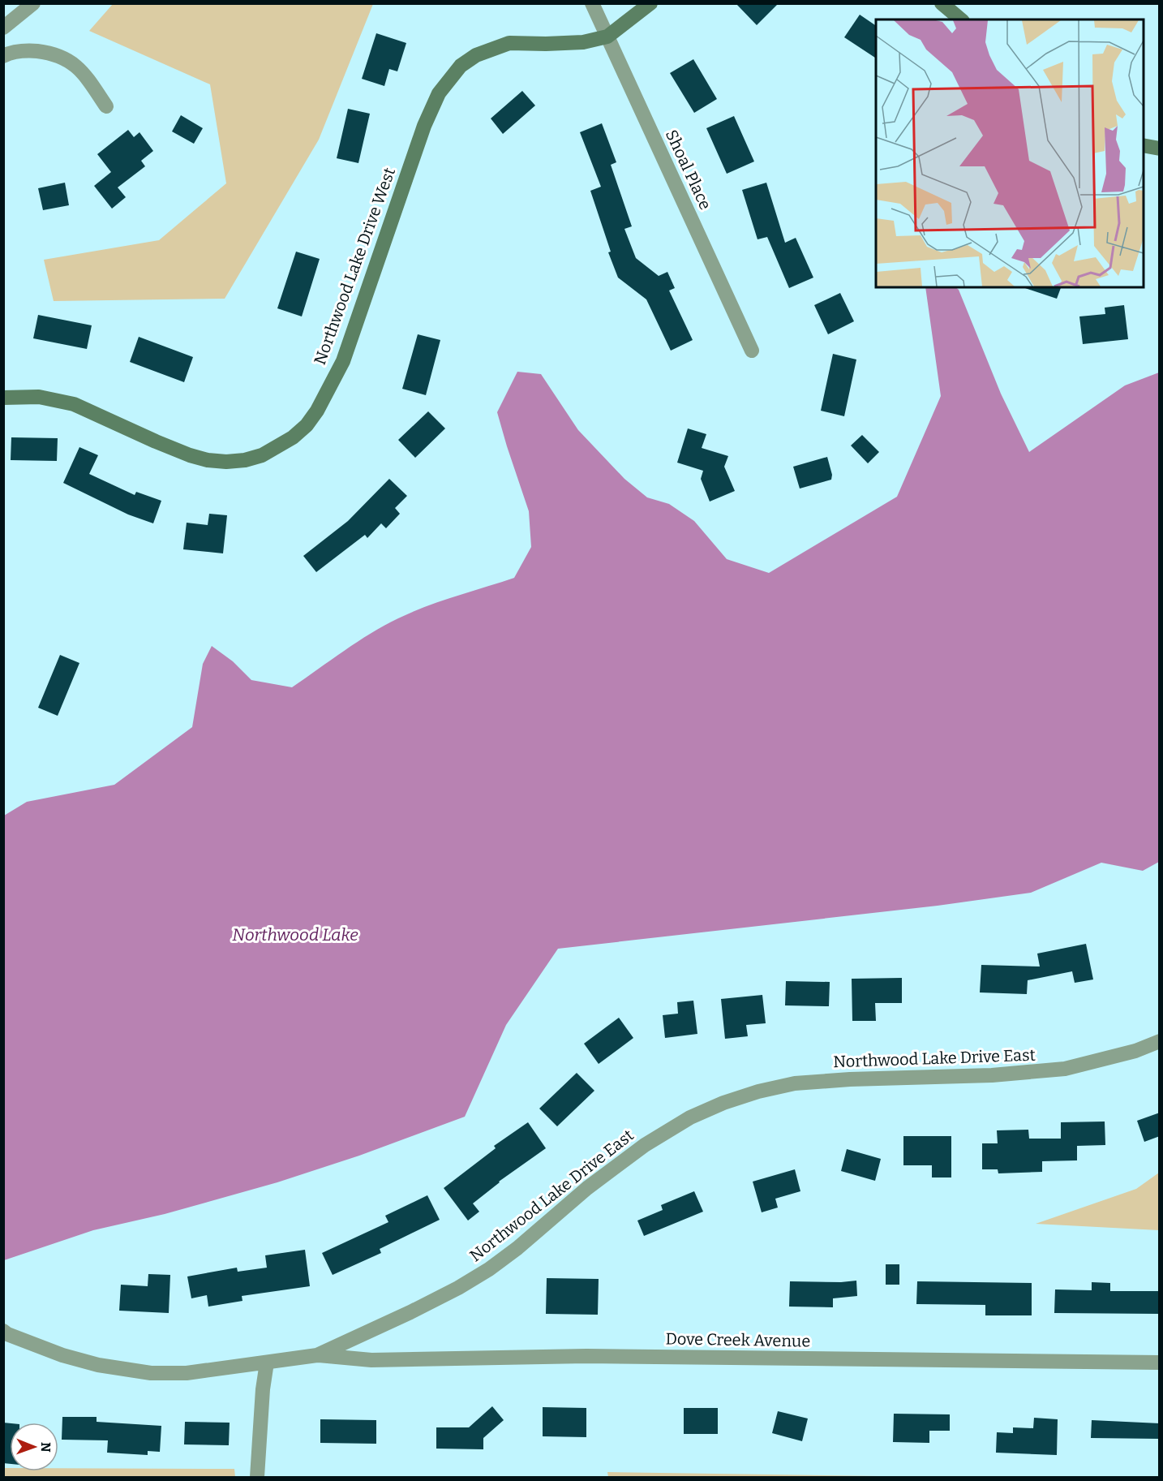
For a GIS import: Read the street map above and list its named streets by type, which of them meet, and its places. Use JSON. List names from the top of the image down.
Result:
{
  "streets": {
    "street": [
      "Shoal Place",
      "Northwood Lake Drive West",
      "Northwood Lake Drive East",
      "Dove Creek Avenue"
    ]
  },
  "crossings": [
    ["Shoal Place", "Northwood Lake Drive West"],
    ["Northwood Lake Drive East", "Dove Creek Avenue"]
  ],
  "water": ["Northwood Lake"],
  "north": "right"
}
